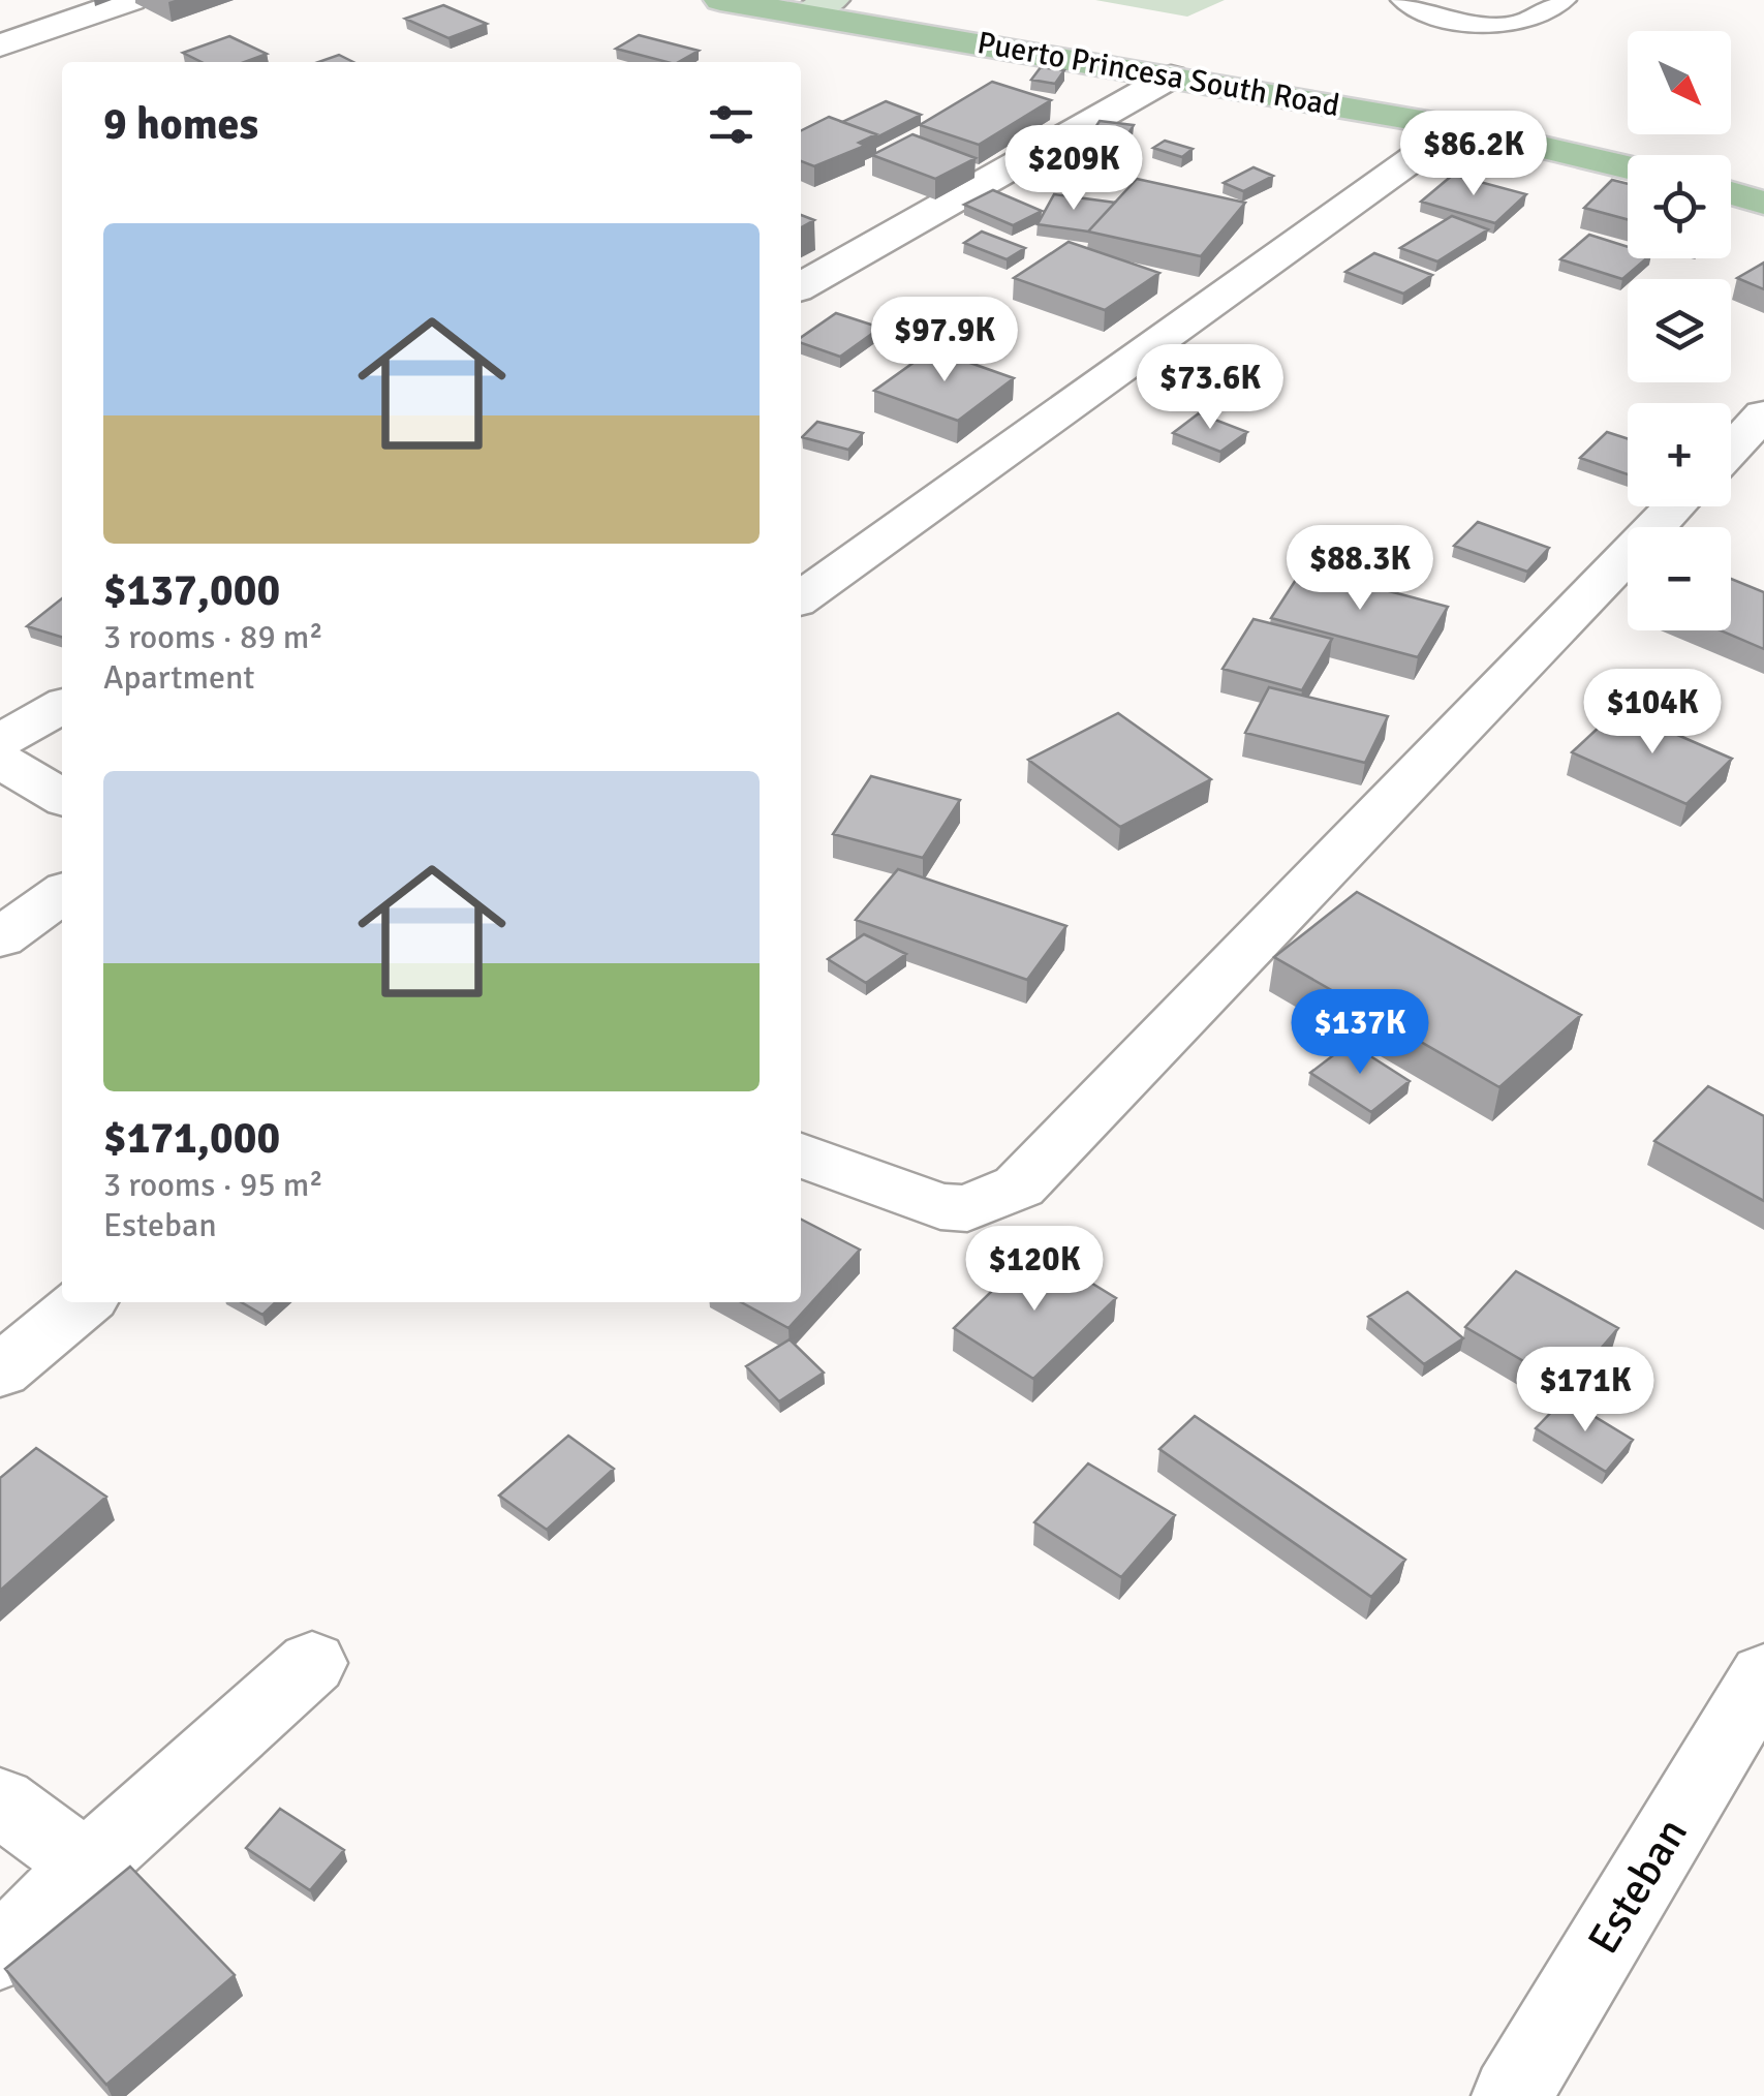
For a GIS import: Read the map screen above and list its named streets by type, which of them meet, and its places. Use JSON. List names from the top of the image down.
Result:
{
  "streets": {
    "main road": ["Puerto Princesa South Road"],
    "street": ["Esteban"]
  },
  "north": "bottom right",
  "page": {
    "map_buttons": ["+", "−"],
    "heading": "9 homes",
    "price": [
      "$86.2K",
      "$209K",
      "$97.9K",
      "$73.6K",
      "$88.3K",
      "$104K",
      "$137K",
      "$120K",
      "$171K"
    ],
    "list": [
      {
        "name": "$137,000",
        "note": "3 rooms · 89 m² · Apartment"
      },
      {
        "name": "$171,000",
        "note": "3 rooms · 95 m² · Esteban"
      }
    ]
  }
}
